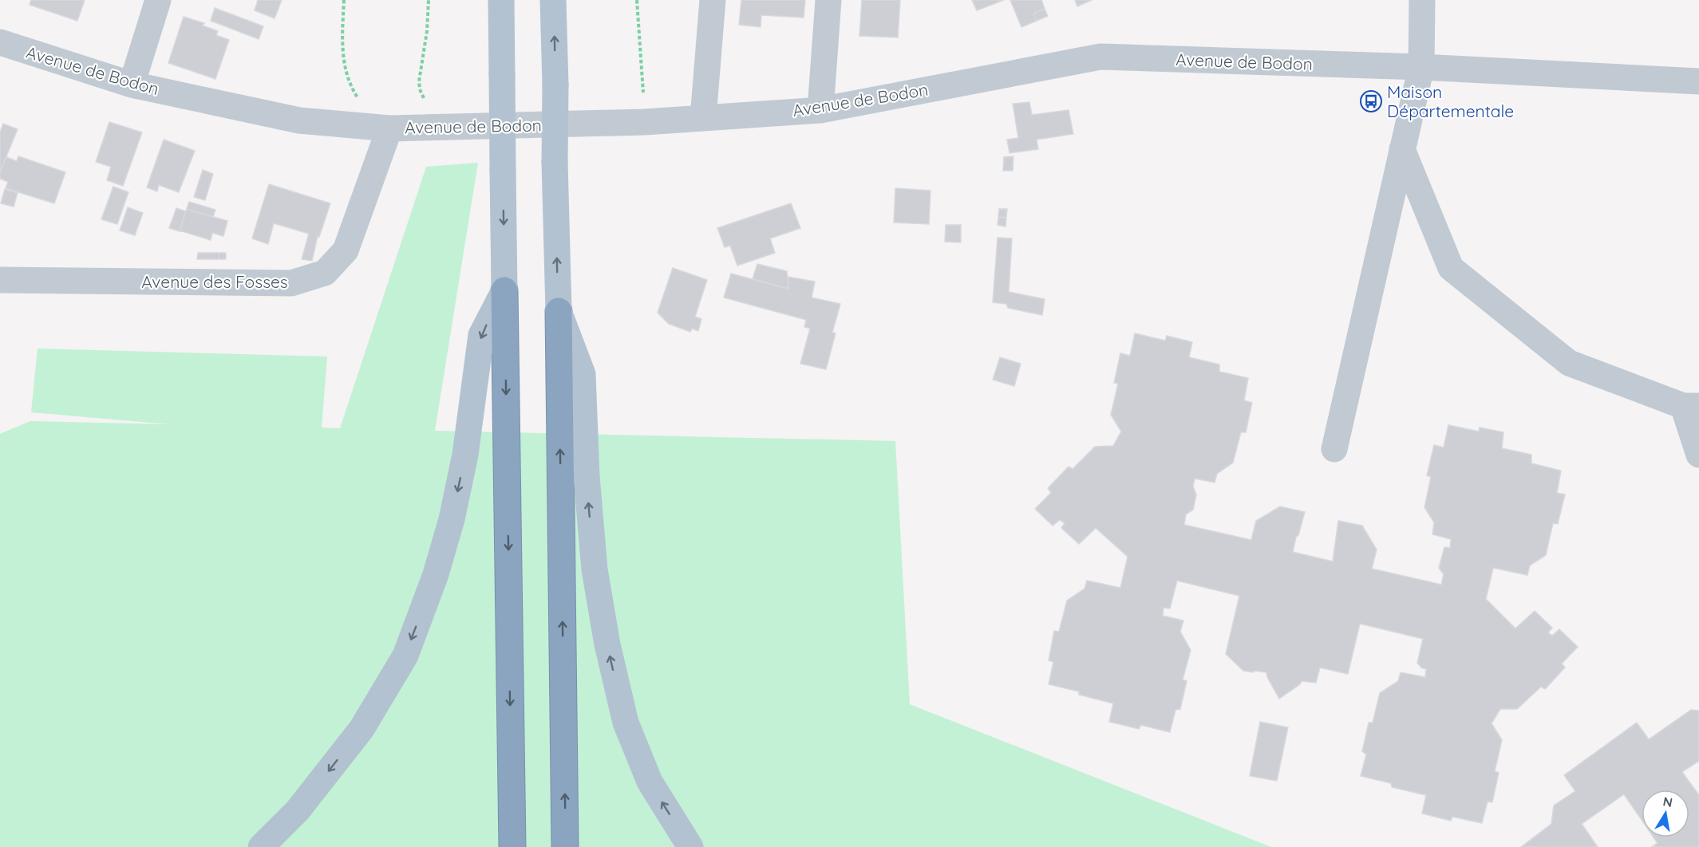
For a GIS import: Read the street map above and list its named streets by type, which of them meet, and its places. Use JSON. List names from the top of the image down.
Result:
{
  "streets": {
    "street": ["Avenue de Bodon", "Avenue des Fosses"]
  },
  "crossings": [
    ["Avenue de Bodon", "Avenue des Fosses"]
  ],
  "places": {
    "bus stop": ["Maison Départementale"]
  },
  "north": "top"
}
